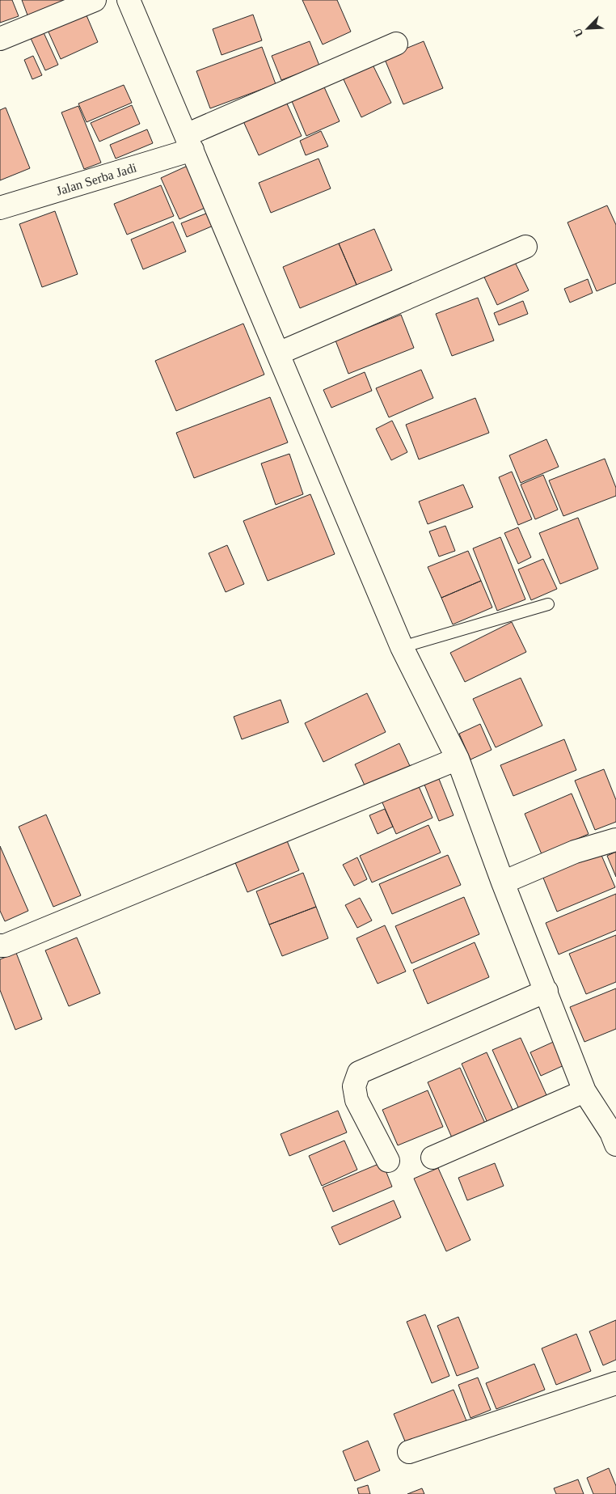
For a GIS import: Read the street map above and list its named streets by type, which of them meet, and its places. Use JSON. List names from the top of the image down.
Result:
{
  "streets": {
    "street": ["Jalan Serba Jadi"]
  },
  "north": "bottom left"
}
